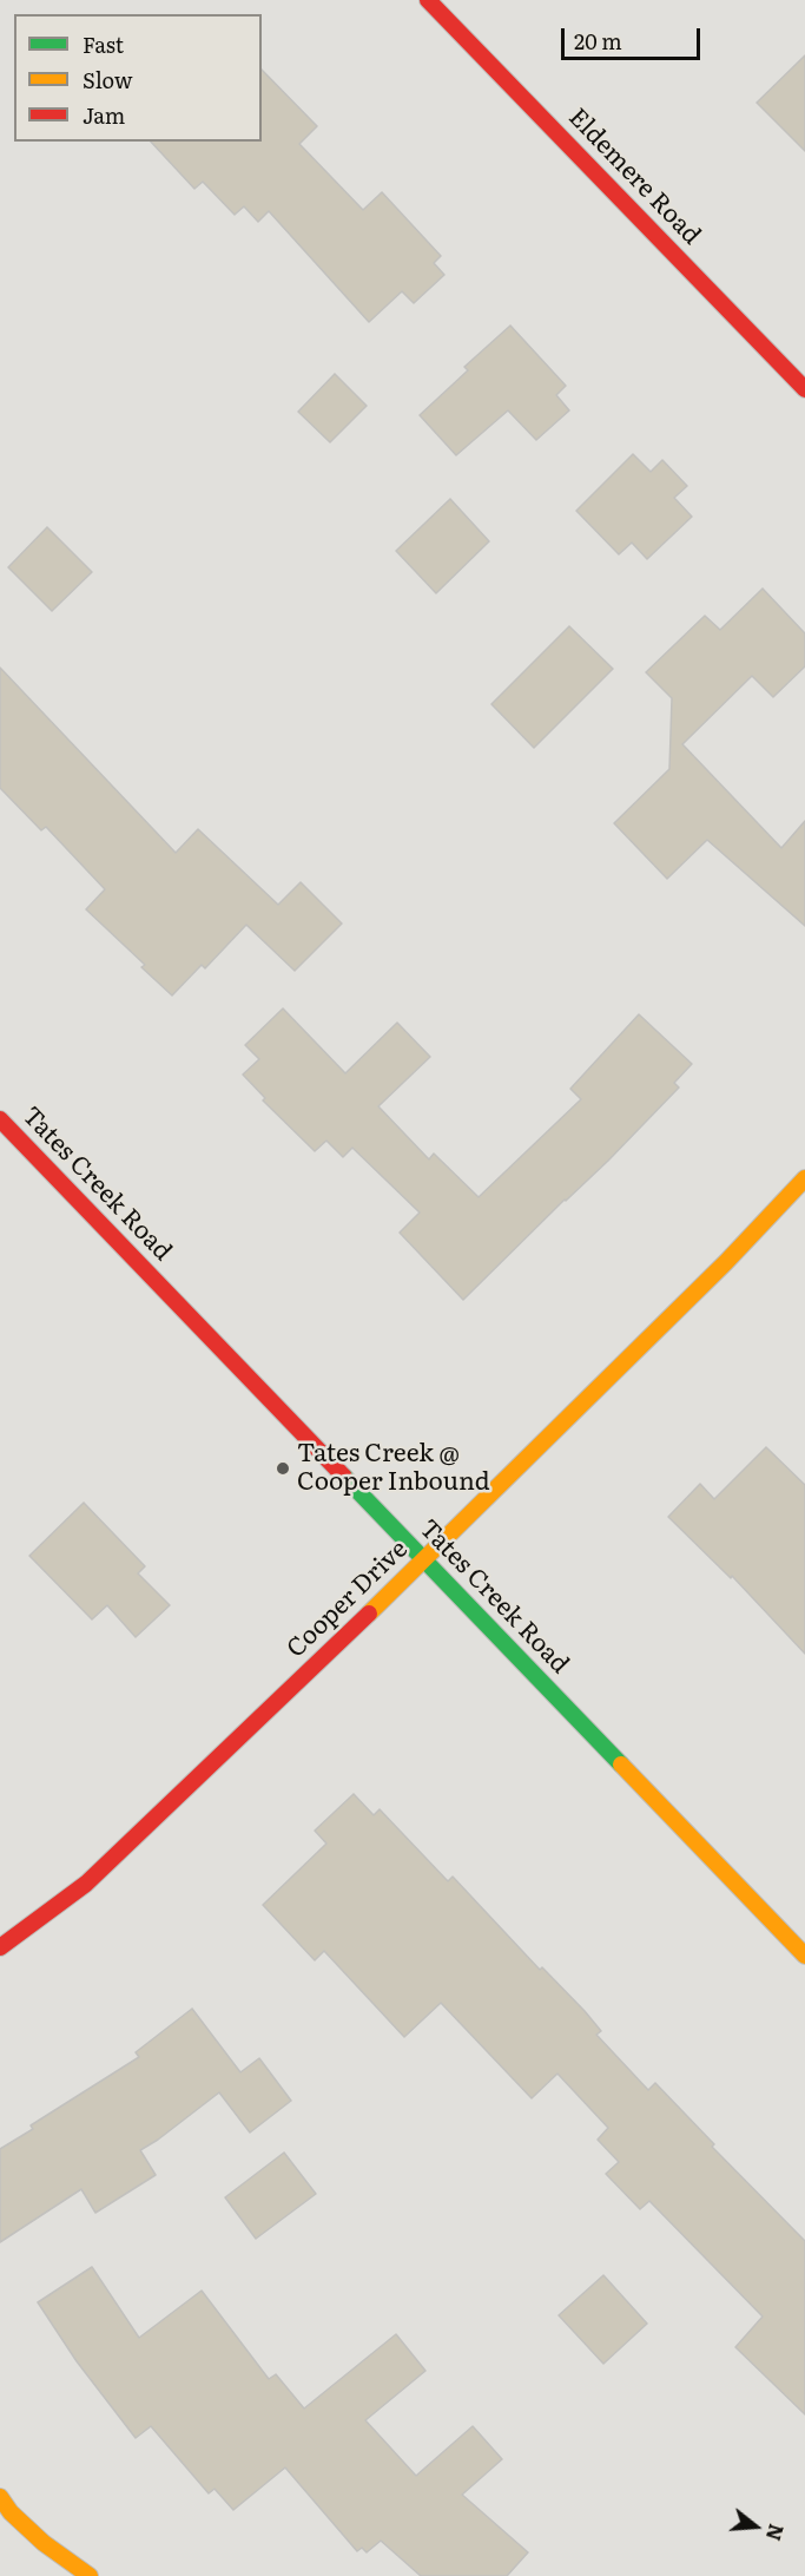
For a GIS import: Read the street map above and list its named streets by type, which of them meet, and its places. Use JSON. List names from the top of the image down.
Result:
{
  "streets": {
    "main road": ["Eldemere Road", "Tates Creek Road", "Cooper Drive"]
  },
  "crossings": [
    ["Tates Creek Road", "Cooper Drive"]
  ],
  "places": ["Tates Creek @ Cooper Inbound"],
  "legend": ["Fast", "Slow", "Jam"],
  "scale_bar": "20 m",
  "north": "right"
}
